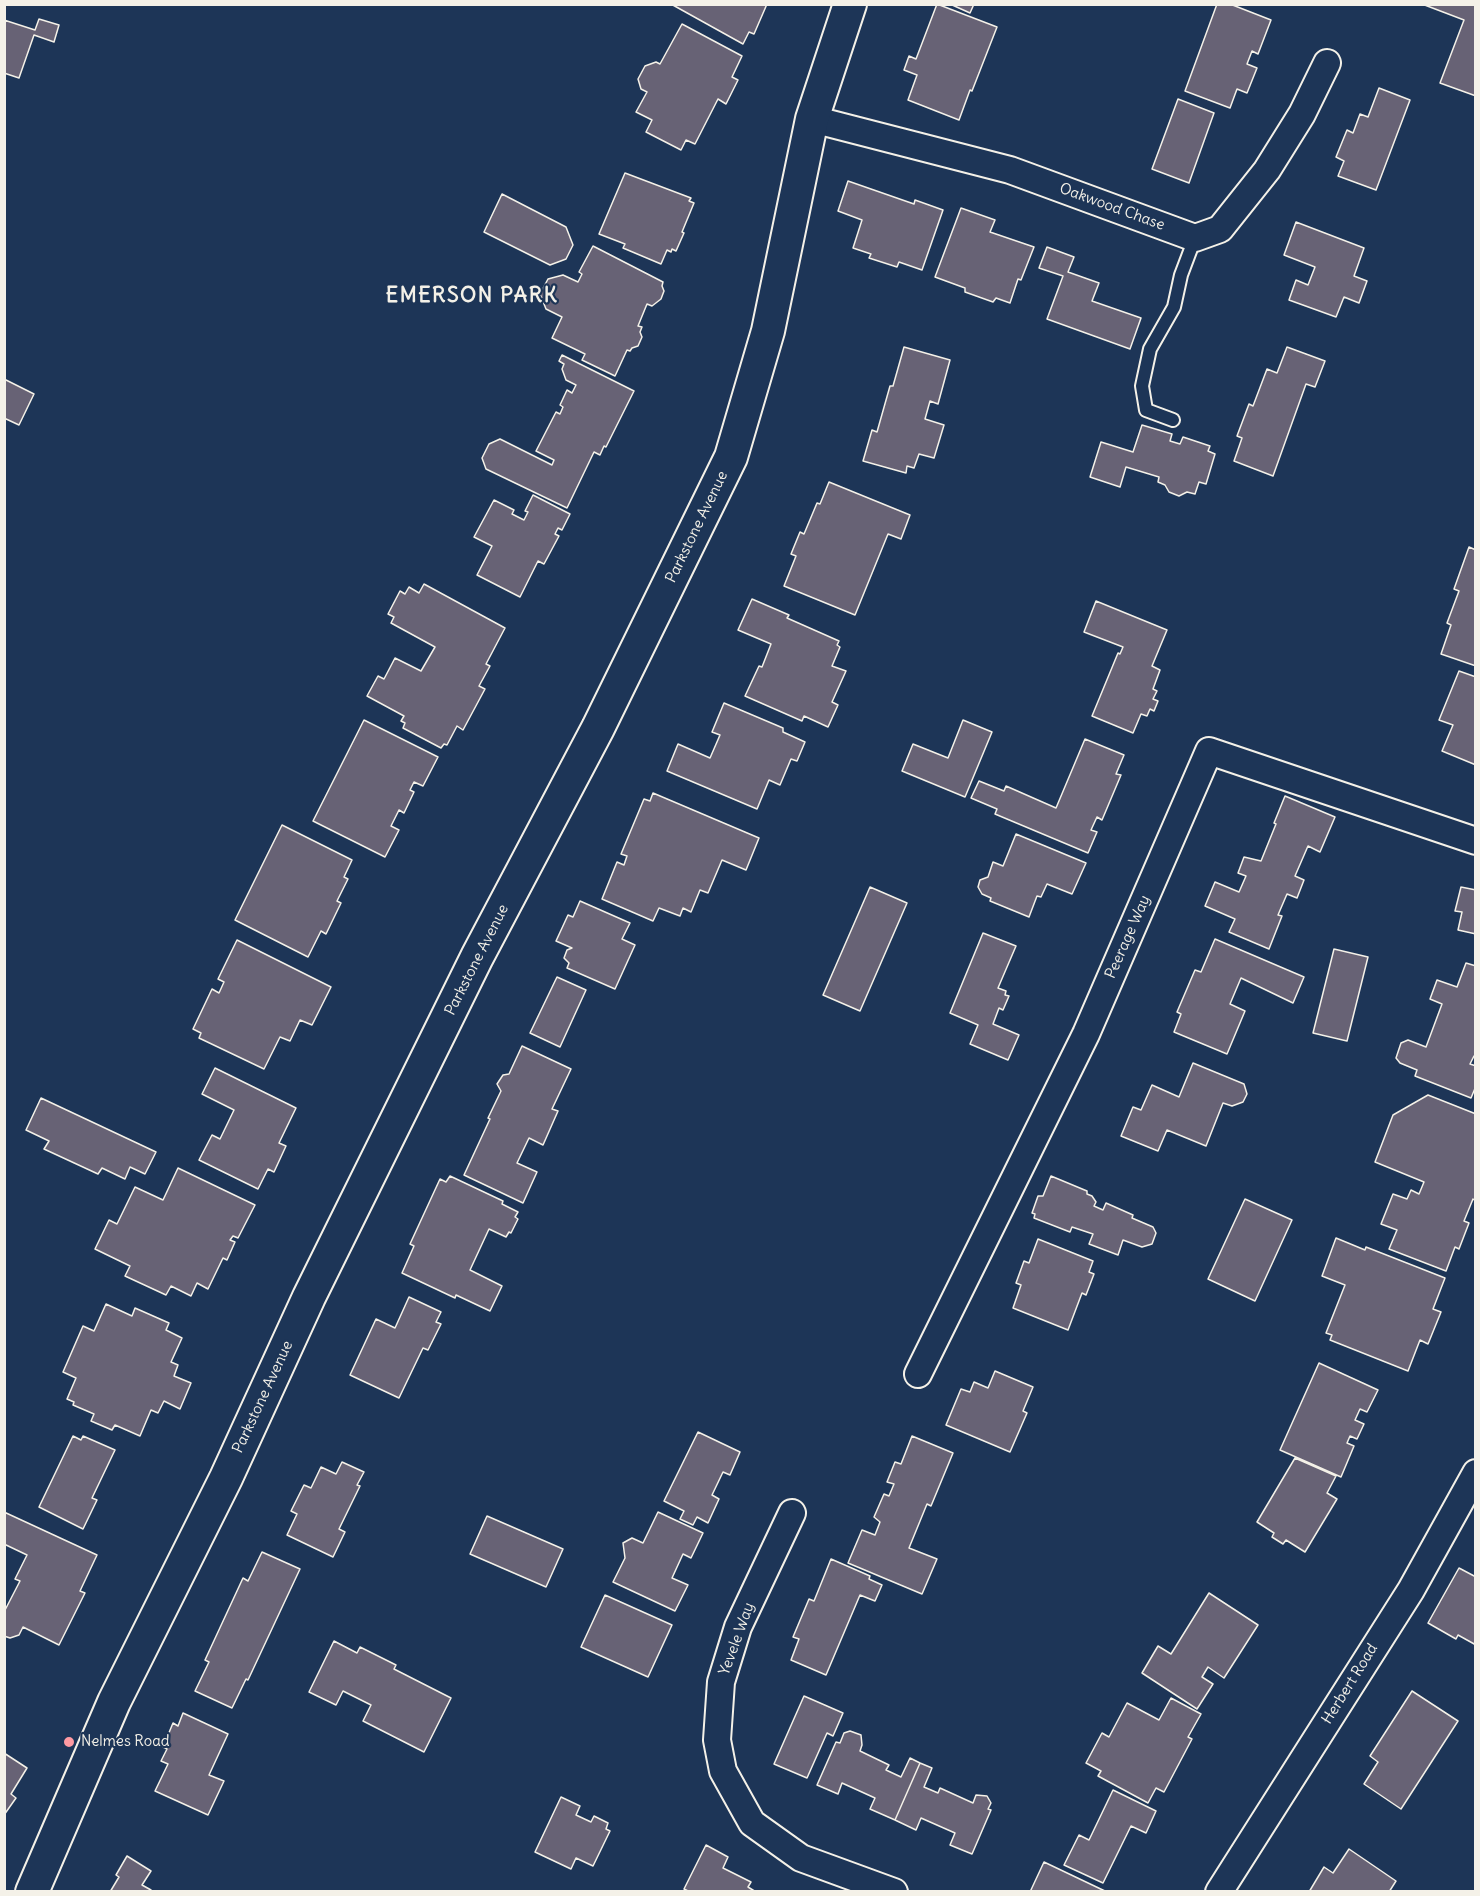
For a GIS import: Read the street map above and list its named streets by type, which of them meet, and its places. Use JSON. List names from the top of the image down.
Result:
{
  "streets": {
    "street": [
      "Oakwood Chase",
      "Parkstone Avenue",
      "Peerage Way",
      "Yevele Way",
      "Herbert Road"
    ]
  },
  "crossings": [
    ["Oakwood Chase", "Parkstone Avenue"]
  ],
  "districts": ["EMERSON PARK"],
  "places": ["Nelmes Road"]
}
